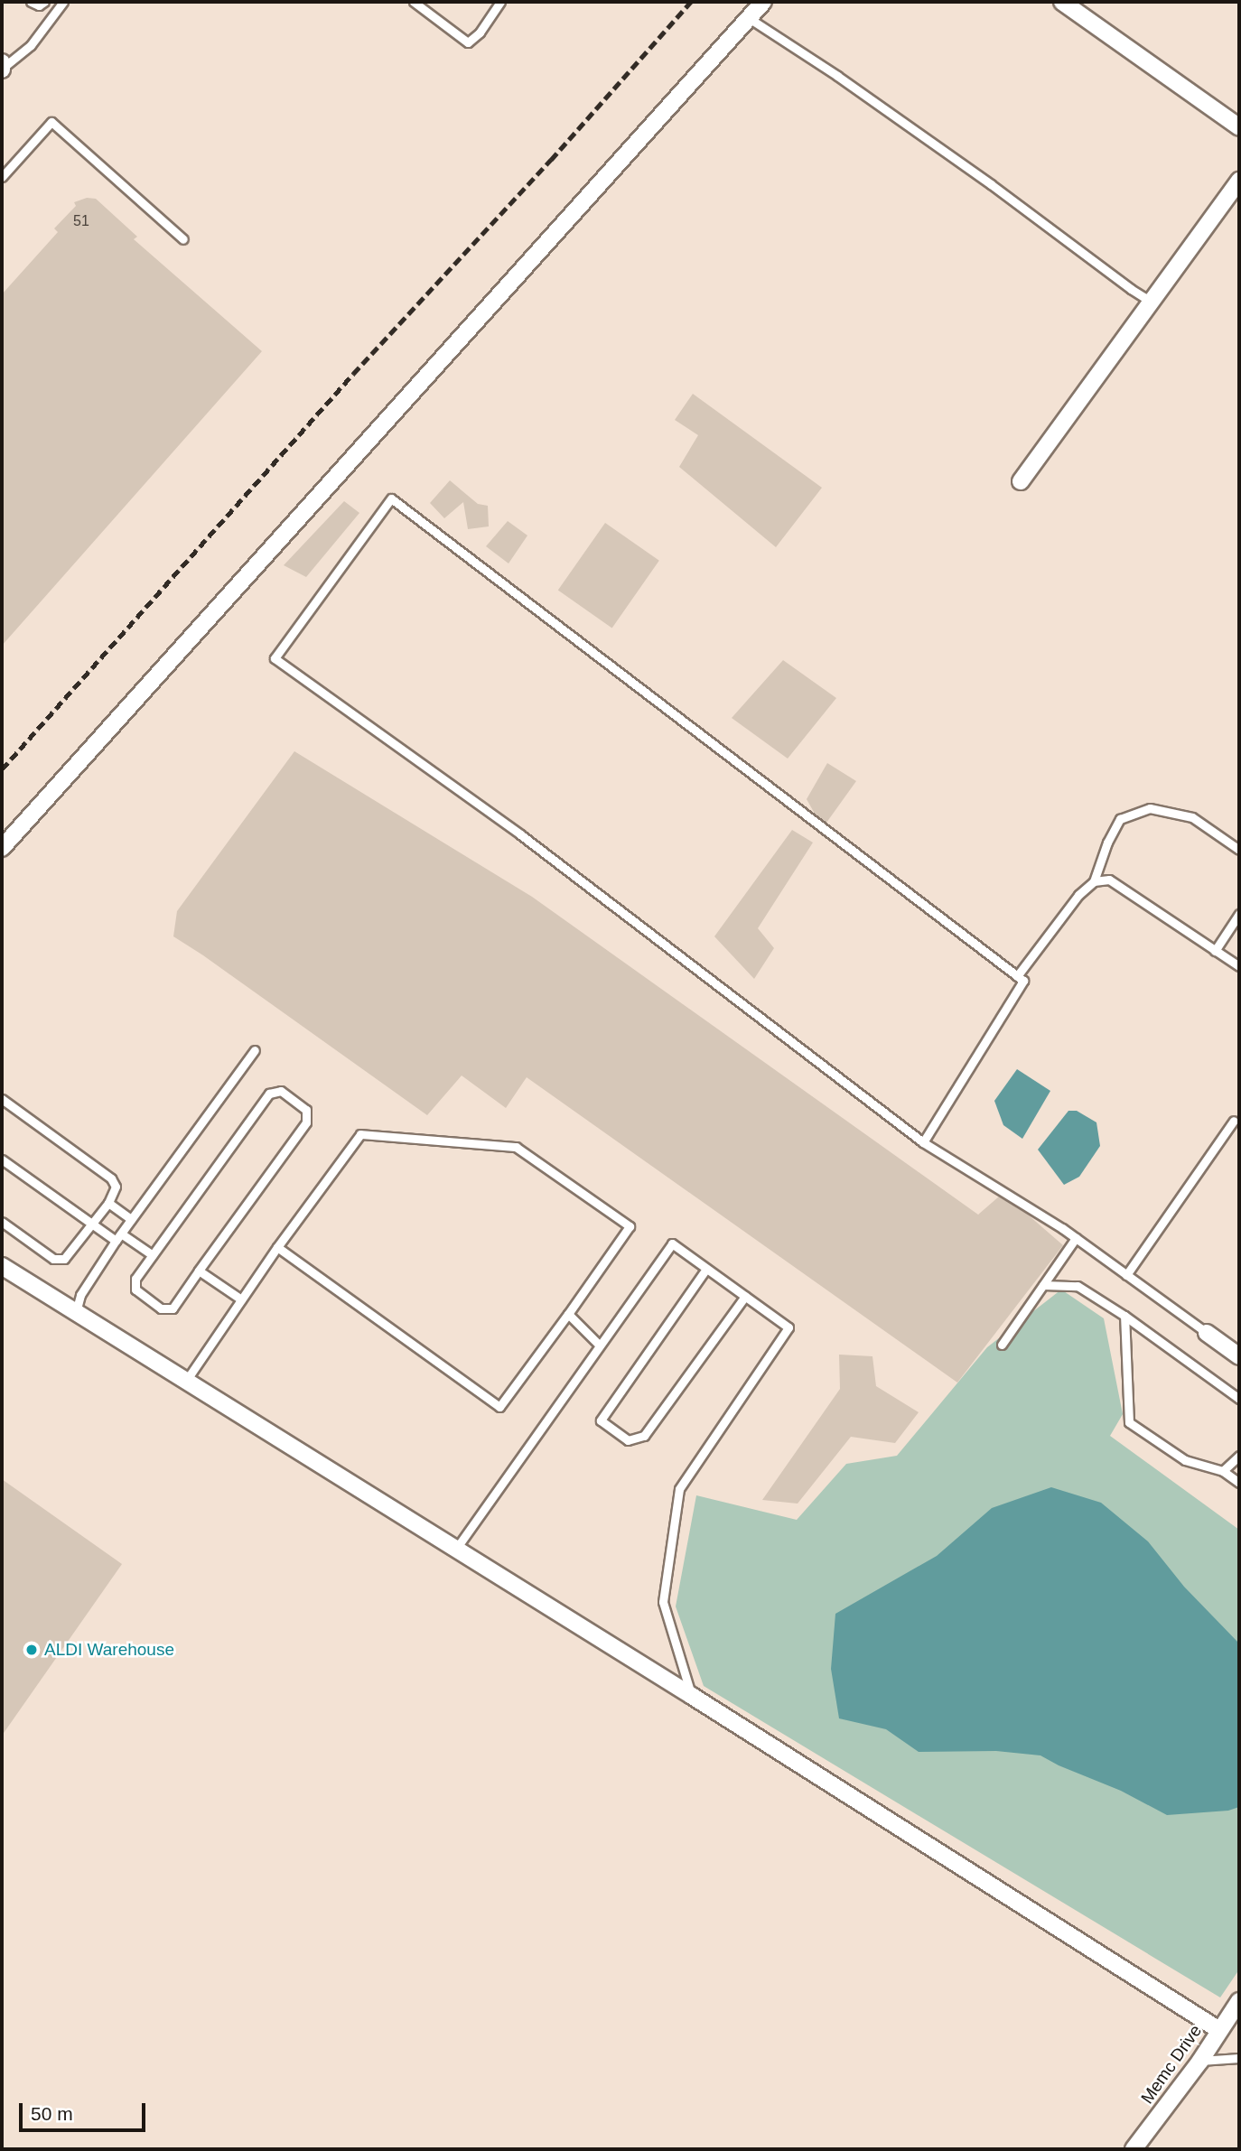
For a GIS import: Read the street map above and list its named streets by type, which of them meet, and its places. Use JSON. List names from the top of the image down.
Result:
{
  "streets": {
    "street": ["Memc Drive"]
  },
  "places": ["ALDI Warehouse"],
  "house_numbers": ["51"],
  "scale_bar": "50 m"
}
